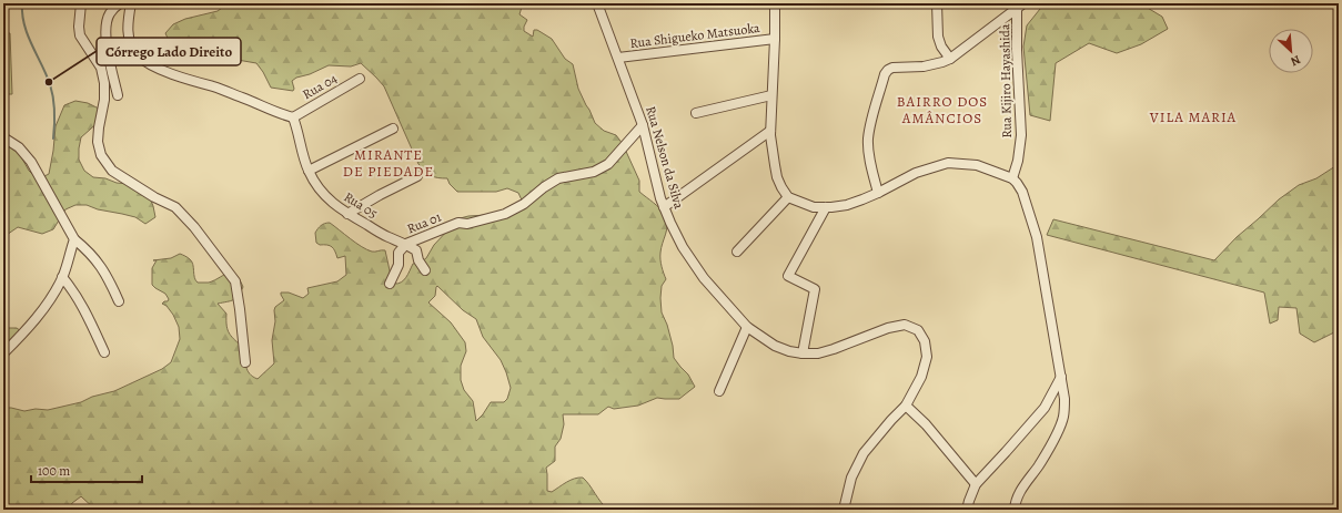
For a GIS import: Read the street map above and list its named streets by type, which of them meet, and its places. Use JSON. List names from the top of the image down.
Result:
{
  "streets": {
    "street": [
      "Rua Shigueko Matsuoka",
      "Rua Kijiro Hayashida",
      "Rua 04",
      "Rua Nelson da Silva",
      "Rua 05",
      "Rua 01"
    ]
  },
  "crossings": [
    ["Rua Shigueko Matsuoka", "Rua Nelson da Silva"],
    ["Rua 04", "Rua 05"],
    ["Rua Nelson da Silva", "Rua 01"],
    ["Rua 05", "Rua 01"]
  ],
  "districts": ["BAIRRO DOS AMÂNCIOS", "VILA MARIA", "MIRANTE DE PIEDADE"],
  "places": ["Córrego Lado Direito"],
  "scale_bar": "100 m",
  "north": "bottom right"
}
